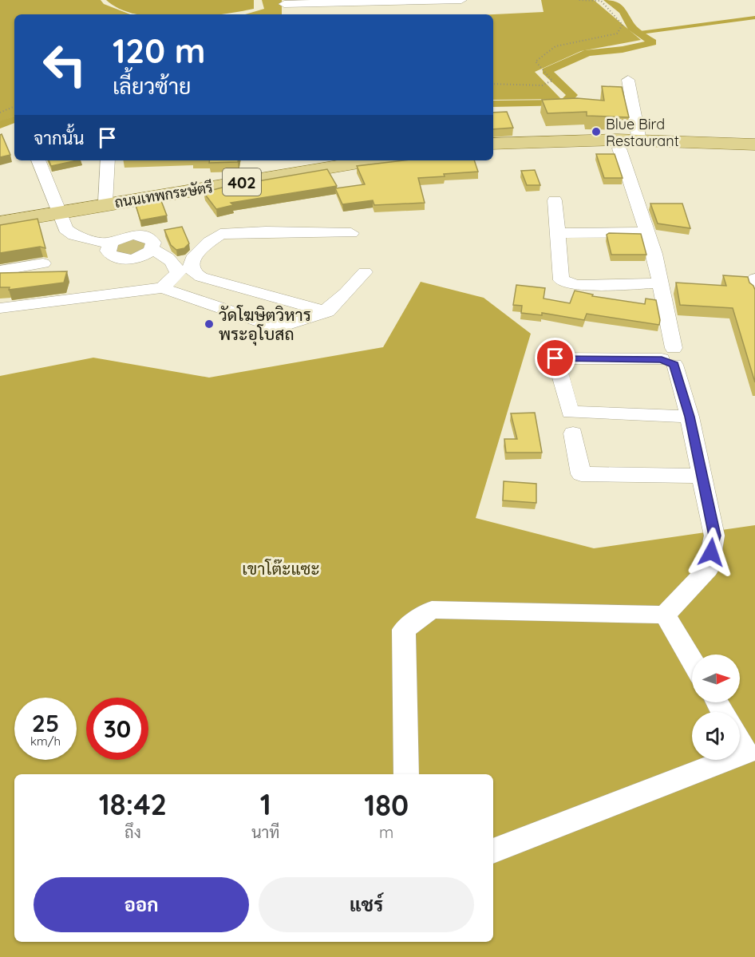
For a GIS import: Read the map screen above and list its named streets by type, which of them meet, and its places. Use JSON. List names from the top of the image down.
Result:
{
  "streets": {
    "main road": ["402", "ถนนเทพกระษัตรี"]
  },
  "parks": ["เขาโต๊ะแซะ"],
  "places": ["Blue Bird Restaurant", "วัดโฆษิตวิหาร พระอุโบสถ"],
  "north": "right",
  "page": {
    "turn": ["120 m", "เลี้ยวซ้าย"],
    "then": "จากนั้น",
    "speed": "25 km/h",
    "limit": "30",
    "eta": [
      "18:42",
      "ถึง",
      "1",
      "นาที",
      "180",
      "m"
    ],
    "buttons": ["ออก", "แชร์"]
  }
}
